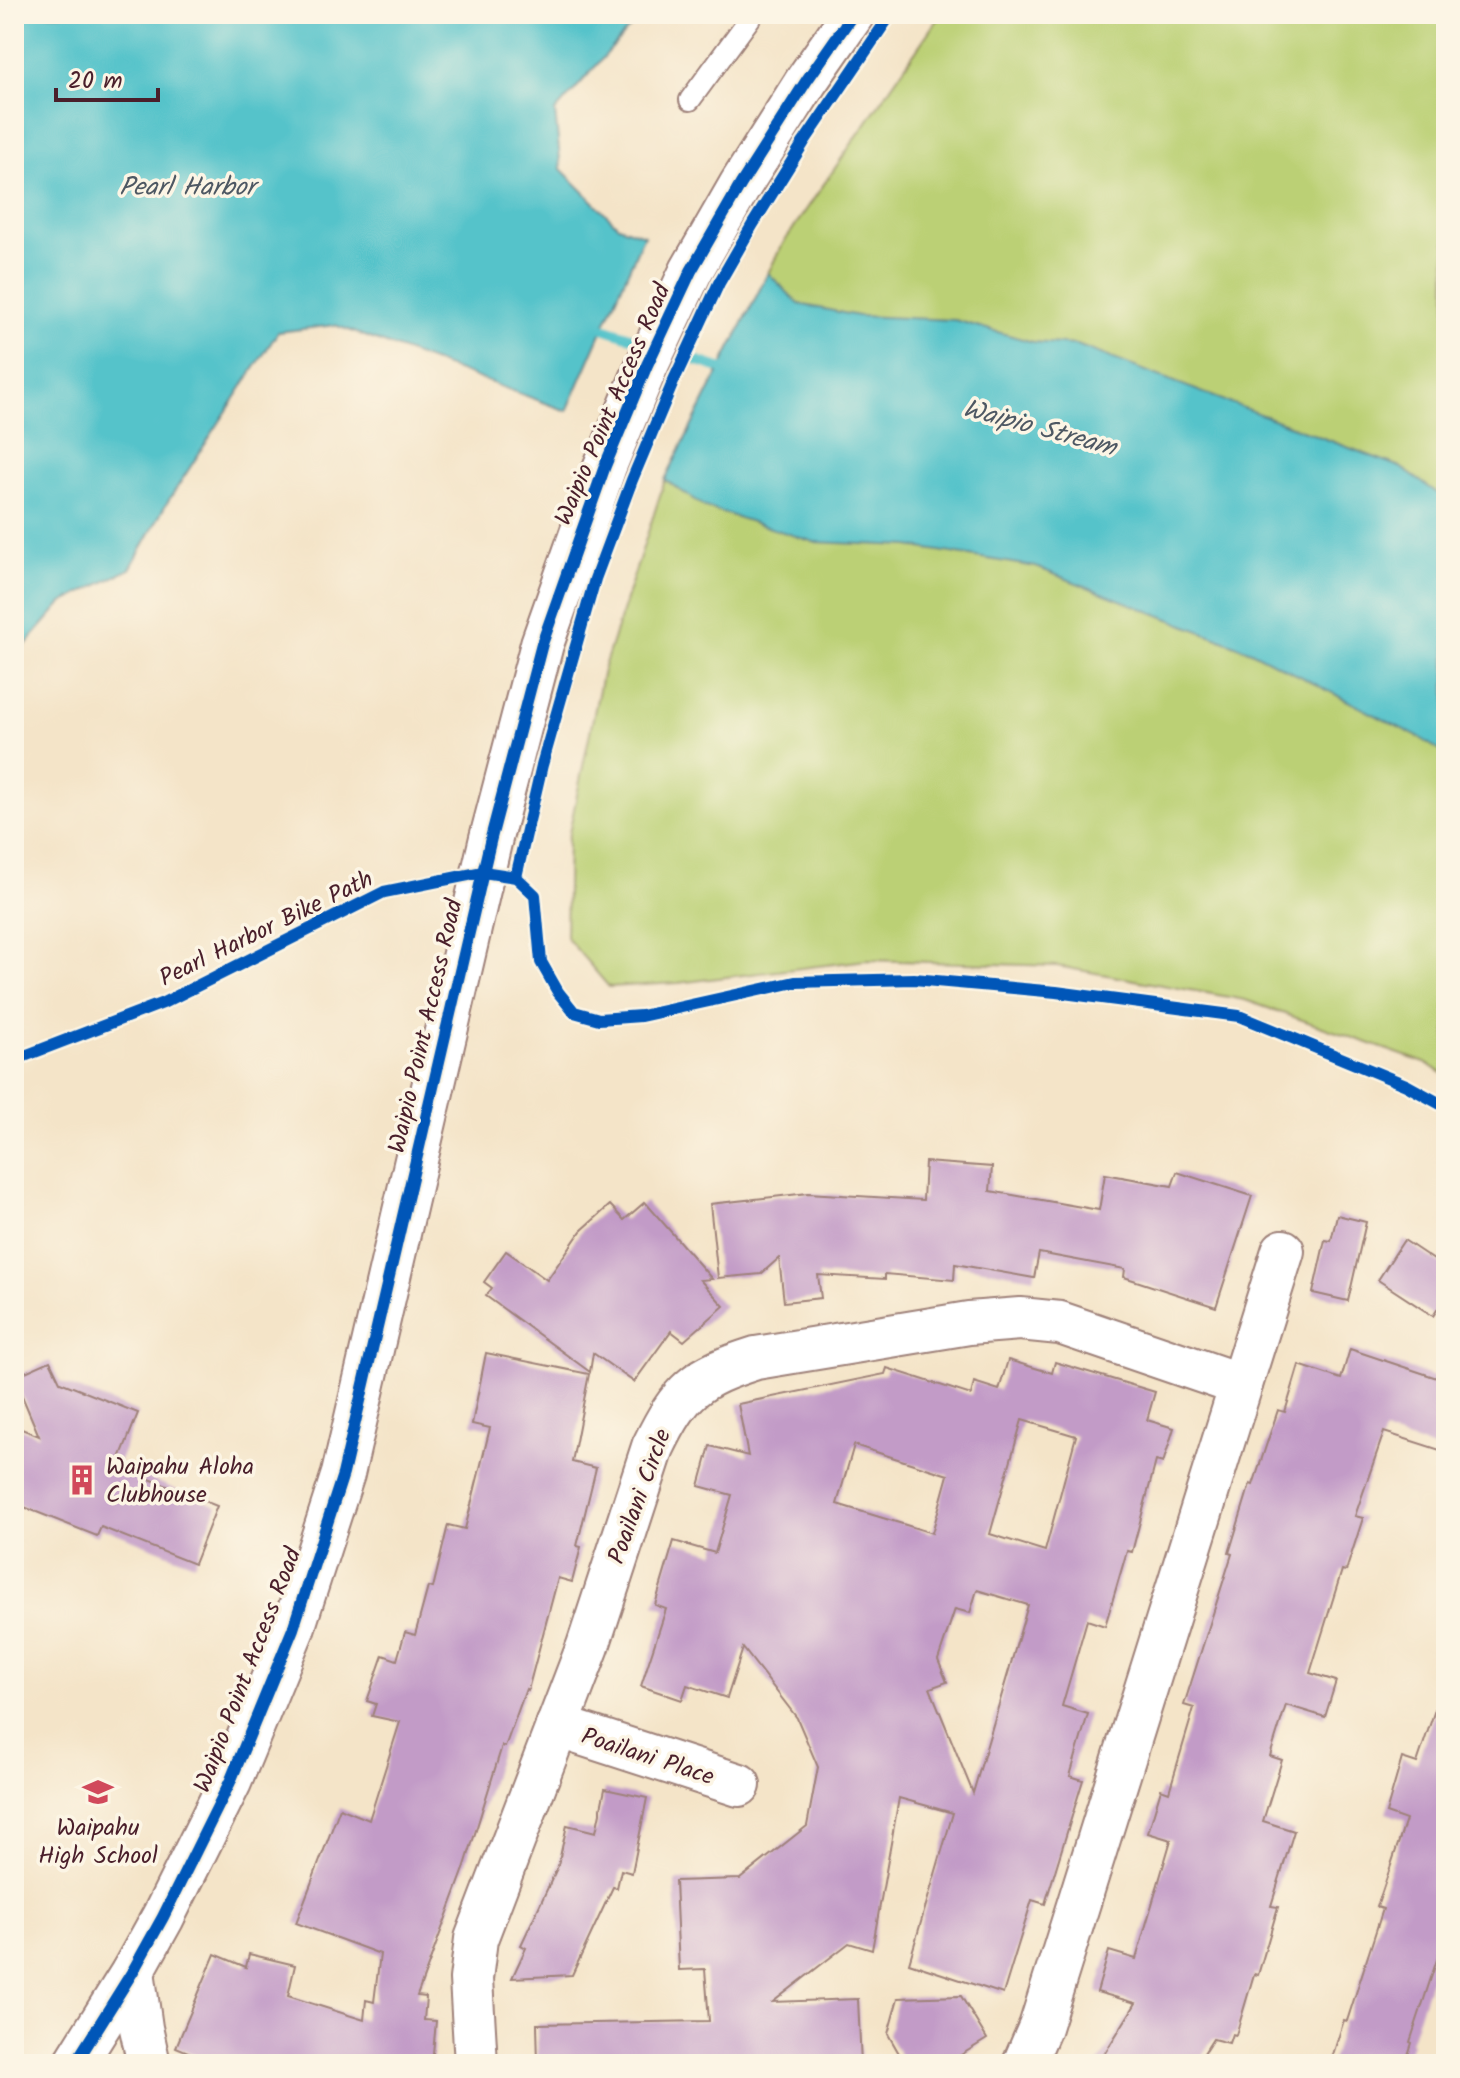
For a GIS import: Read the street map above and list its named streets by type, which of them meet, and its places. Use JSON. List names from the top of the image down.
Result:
{
  "streets": {
    "street": ["Waipio Point Access Road", "Poailani Circle", "Poailani Place"],
    "cycle path": ["Pearl Harbor Bike Path"]
  },
  "crossings": [
    ["Poailani Circle", "Poailani Place"]
  ],
  "water": ["Pearl Harbor", "Waipio Stream"],
  "places": {
    "building": ["Waipahu Aloha Clubhouse"],
    "school or university": ["Waipahu High School"]
  },
  "scale_bar": "20 m"
}
